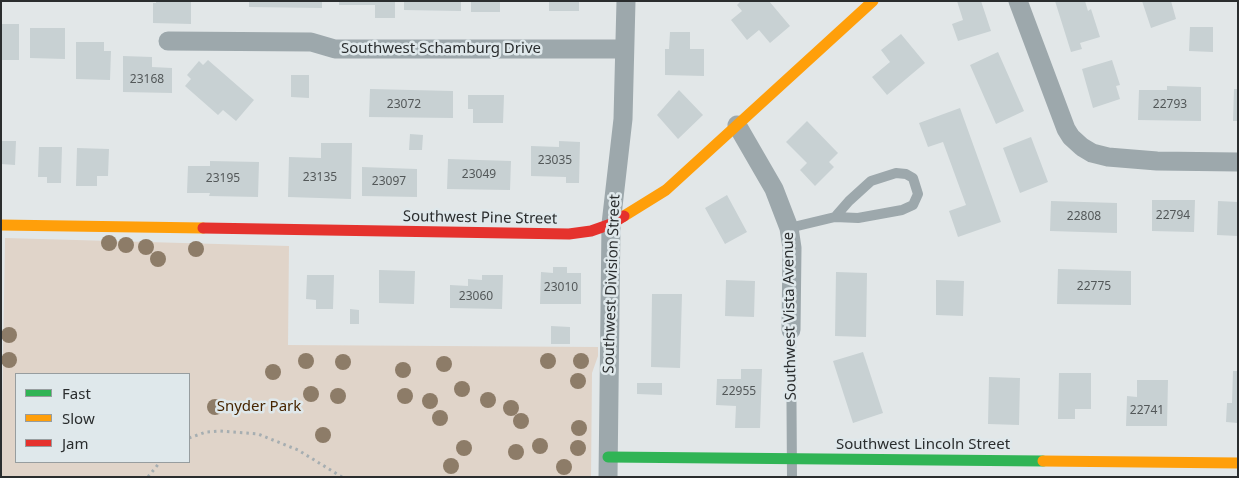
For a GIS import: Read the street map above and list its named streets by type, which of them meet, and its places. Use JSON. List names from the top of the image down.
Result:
{
  "streets": {
    "street": [
      "Southwest Schamburg Drive",
      "Southwest Pine Street",
      "Southwest Division Street",
      "Southwest Vista Avenue",
      "Southwest Lincoln Street"
    ]
  },
  "crossings": [
    ["Southwest Schamburg Drive", "Southwest Division Street"],
    ["Southwest Pine Street", "Southwest Division Street"],
    ["Southwest Pine Street", "Southwest Vista Avenue"],
    ["Southwest Division Street", "Southwest Lincoln Street"],
    ["Southwest Vista Avenue", "Southwest Lincoln Street"]
  ],
  "parks": ["Snyder Park"],
  "house_numbers": [
    "23168",
    "23072",
    "22793",
    "23035",
    "23049",
    "23135",
    "23195",
    "23097",
    "22794",
    "22808",
    "22775",
    "23010",
    "23060",
    "22955",
    "22741"
  ],
  "legend": ["Fast", "Slow", "Jam"]
}
